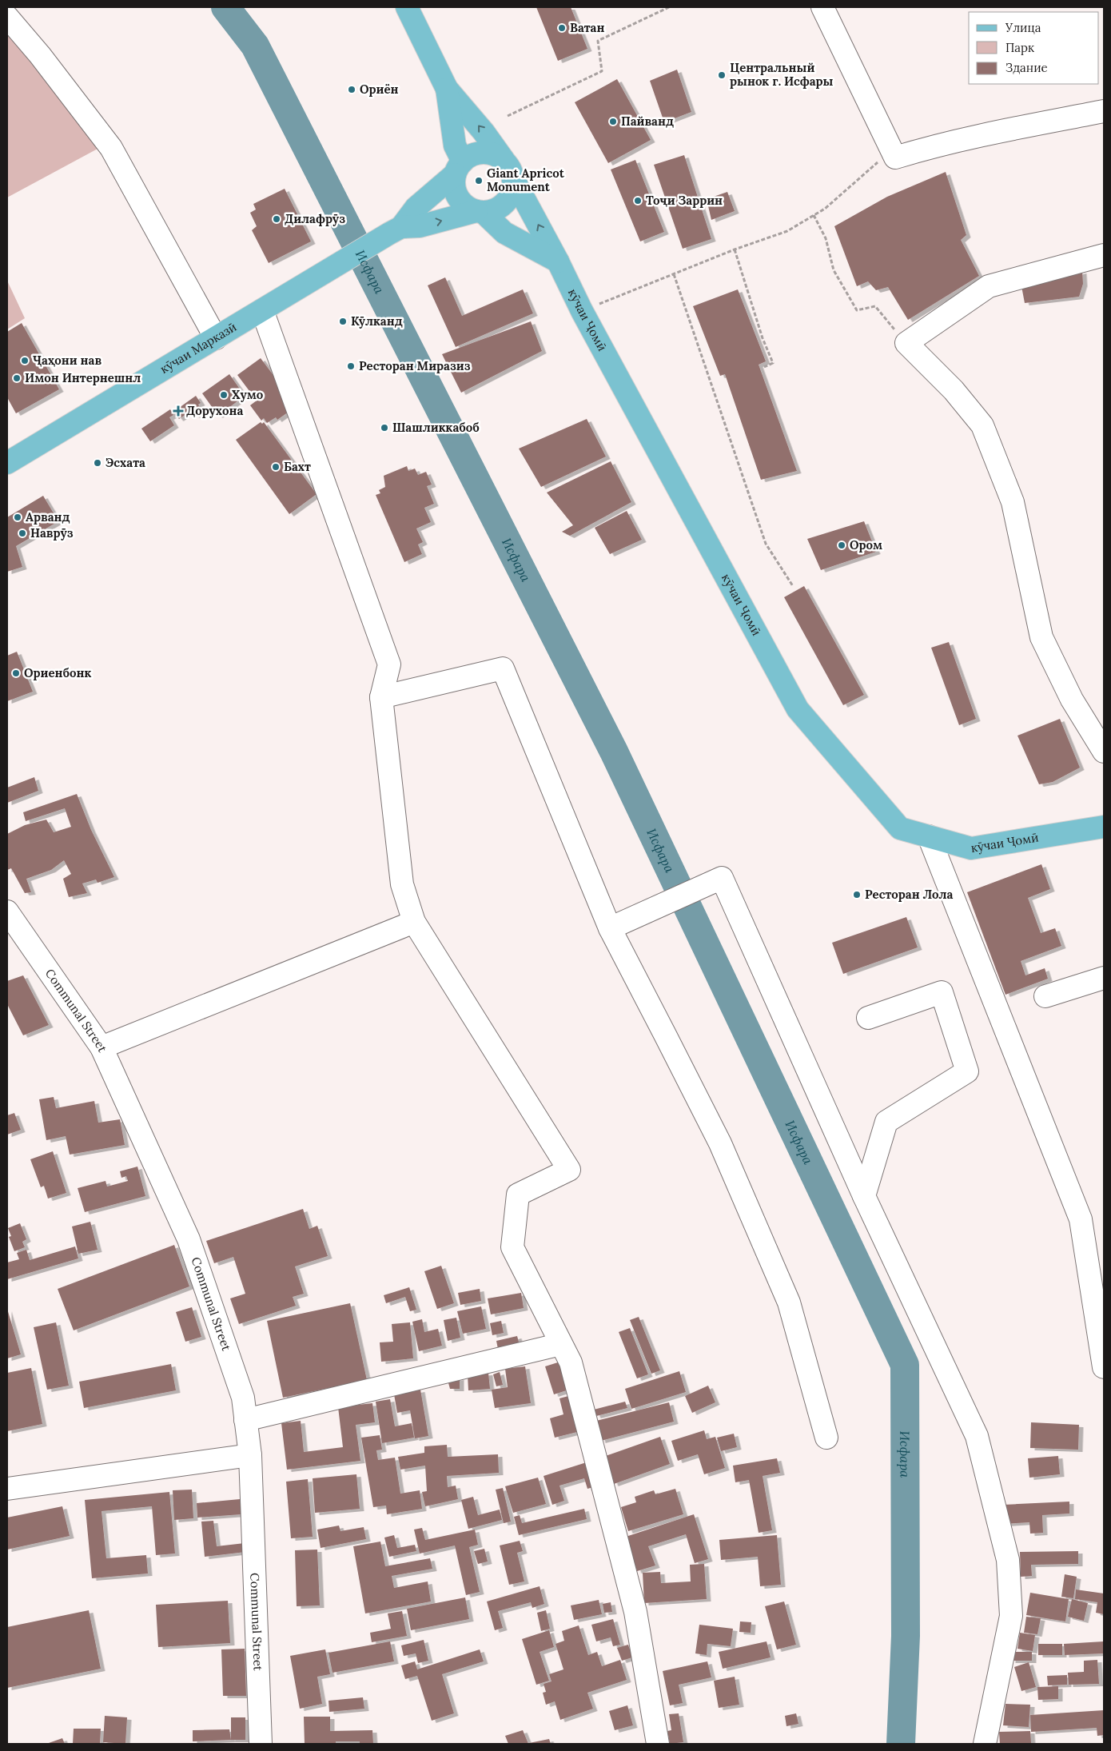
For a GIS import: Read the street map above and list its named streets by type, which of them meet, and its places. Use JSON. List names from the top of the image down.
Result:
{
  "streets": {
    "main road": ["кӯчаи Ҷомӣ", "кӯчаи Марказӣ"],
    "street": ["Communal Street"]
  },
  "water": ["Исфара"],
  "places": {
    "other": [
      "Ватан",
      "Центральный рынок г. Исфары",
      "Ориён",
      "Пайванд",
      "Giant Apricot Monument",
      "Тоҷи Заррин",
      "Дилафрӯз",
      "Кӯлканд",
      "Ҷаҳони нав",
      "Ресторан Миразиз",
      "Имон Интернешнл",
      "Хумо",
      "Шашликкабоб",
      "Эсхата",
      "Бахт",
      "Арванд",
      "Наврӯз",
      "Ором",
      "Ориенбонк",
      "Ресторан Лола"
    ],
    "health": ["Дорухона"]
  },
  "legend": ["Улица", "Парк", "Здание"]
}
